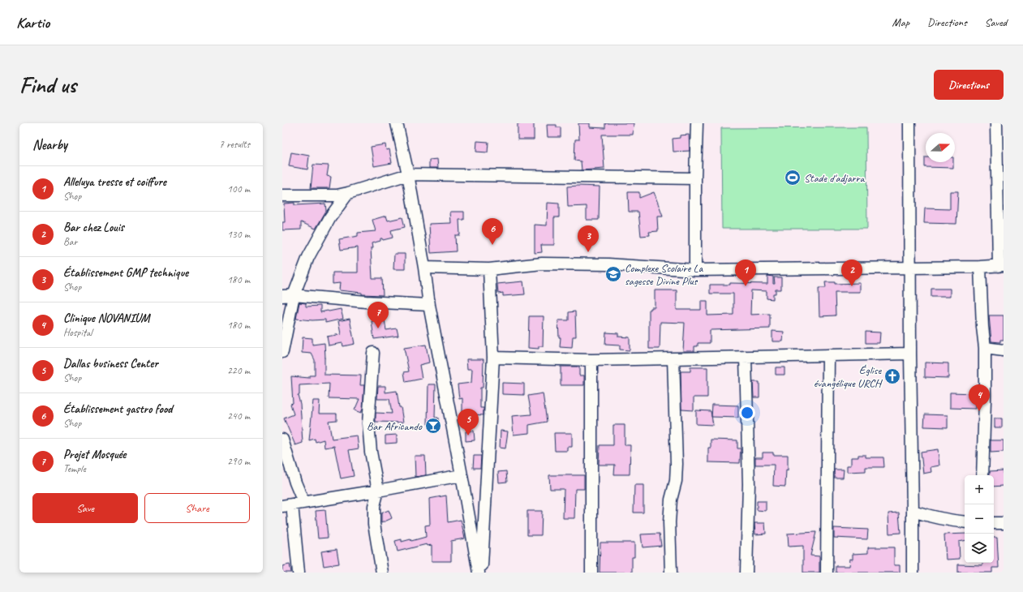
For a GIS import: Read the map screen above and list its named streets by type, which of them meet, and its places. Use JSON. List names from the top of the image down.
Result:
{
  "places": {
    "sports": ["Stade d'adjarra"],
    "school or university": ["Complexe Scolaire La sagesse Divine Plus"],
    "church": ["Église évangélique URCH"],
    "bar": ["Bar Africando"]
  },
  "north": "right",
  "page": {
    "header": "Kartio",
    "nav": ["Map", "Directions", "Saved"],
    "buttons": [
      "Directions",
      ["Save", "Share"]
    ],
    "title": "Find us",
    "heading": ["Nearby", "7 results"],
    "list": [
      {
        "mark": "1",
        "name": "Alleluya tresse et coiffure",
        "note": "Shop",
        "value": "100 m"
      },
      {
        "mark": "2",
        "name": "Bar chez Louis",
        "note": "Bar",
        "value": "130 m"
      },
      {
        "mark": "3",
        "name": "Établissement GMP technique",
        "note": "Shop",
        "value": "180 m"
      },
      {
        "mark": "4",
        "name": "Clinique NOVANIUM",
        "note": "Hospital",
        "value": "180 m"
      },
      {
        "mark": "5",
        "name": "Dallas business Center",
        "note": "Shop",
        "value": "220 m"
      },
      {
        "mark": "6",
        "name": "Établissement gastro food",
        "note": "Shop",
        "value": "240 m"
      },
      {
        "mark": "7",
        "name": "Projet Mosquée",
        "note": "Temple",
        "value": "290 m"
      }
    ],
    "pins": [
      "6",
      "3",
      "1",
      "2",
      "7",
      "4",
      "5"
    ],
    "map_buttons": ["+", "−"]
  }
}
